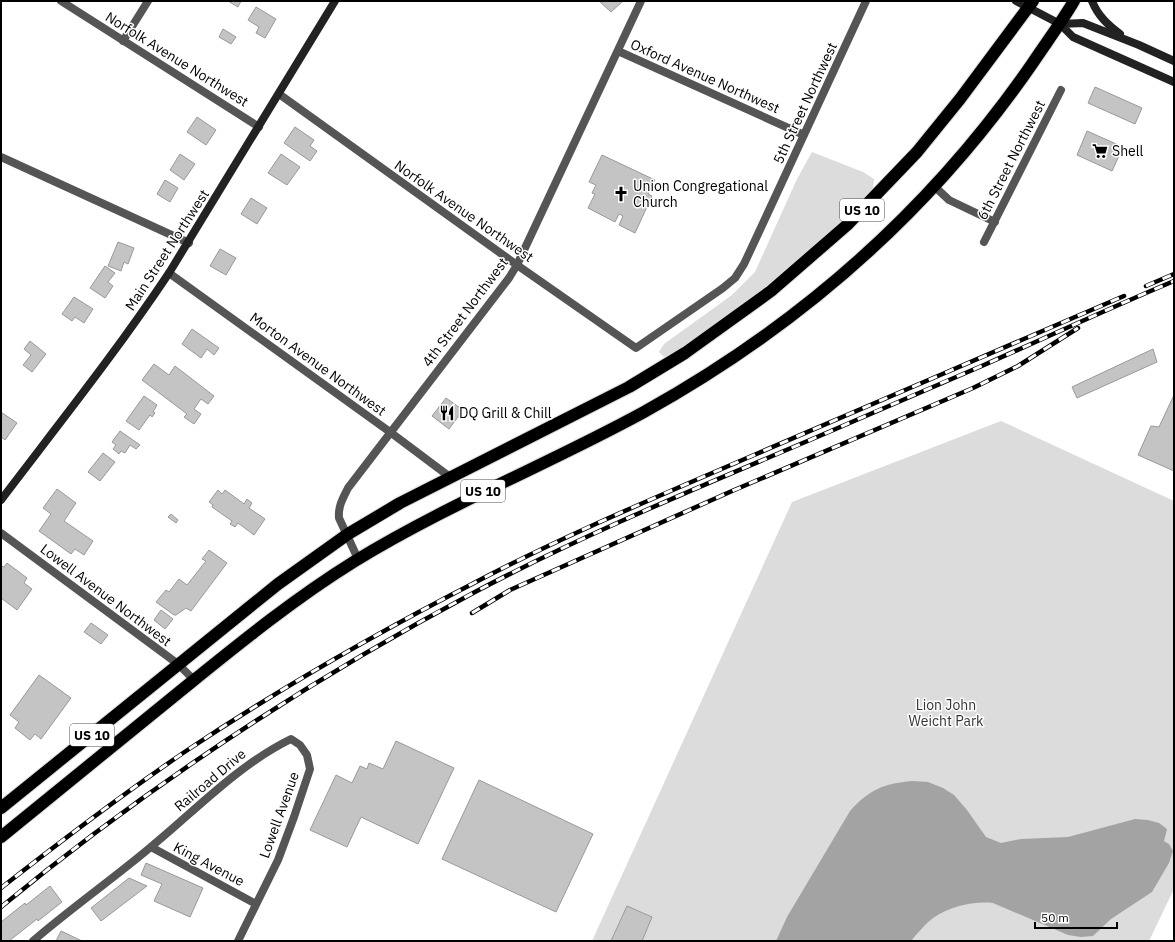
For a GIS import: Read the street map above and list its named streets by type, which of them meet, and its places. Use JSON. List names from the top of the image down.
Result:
{
  "streets": {
    "highway": ["US 10"],
    "street": [
      "Norfolk Avenue Northwest",
      "Oxford Avenue Northwest",
      "5th Street Northwest",
      "6th Street Northwest",
      "Main Street Northwest",
      "4th Street Northwest",
      "Morton Avenue Northwest",
      "Lowell Avenue Northwest",
      "Railroad Drive",
      "Lowell Avenue",
      "King Avenue"
    ]
  },
  "crossings": [
    ["Norfolk Avenue Northwest", "5th Street Northwest"],
    ["Norfolk Avenue Northwest", "Main Street Northwest"],
    ["Norfolk Avenue Northwest", "4th Street Northwest"],
    ["Oxford Avenue Northwest", "5th Street Northwest"],
    ["Oxford Avenue Northwest", "4th Street Northwest"],
    ["US 10", "4th Street Northwest"],
    ["US 10", "Morton Avenue Northwest"],
    ["US 10", "Lowell Avenue Northwest"],
    ["Main Street Northwest", "Morton Avenue Northwest"],
    ["4th Street Northwest", "Morton Avenue Northwest"],
    ["Railroad Drive", "Lowell Avenue"],
    ["Railroad Drive", "King Avenue"],
    ["Lowell Avenue", "King Avenue"]
  ],
  "parks": ["Lion John Weicht Park"],
  "places": {
    "supermarket": ["Shell"],
    "church": ["Union Congregational Church"],
    "restaurant": ["DQ Grill & Chill"]
  },
  "scale_bar": "50 m"
}
